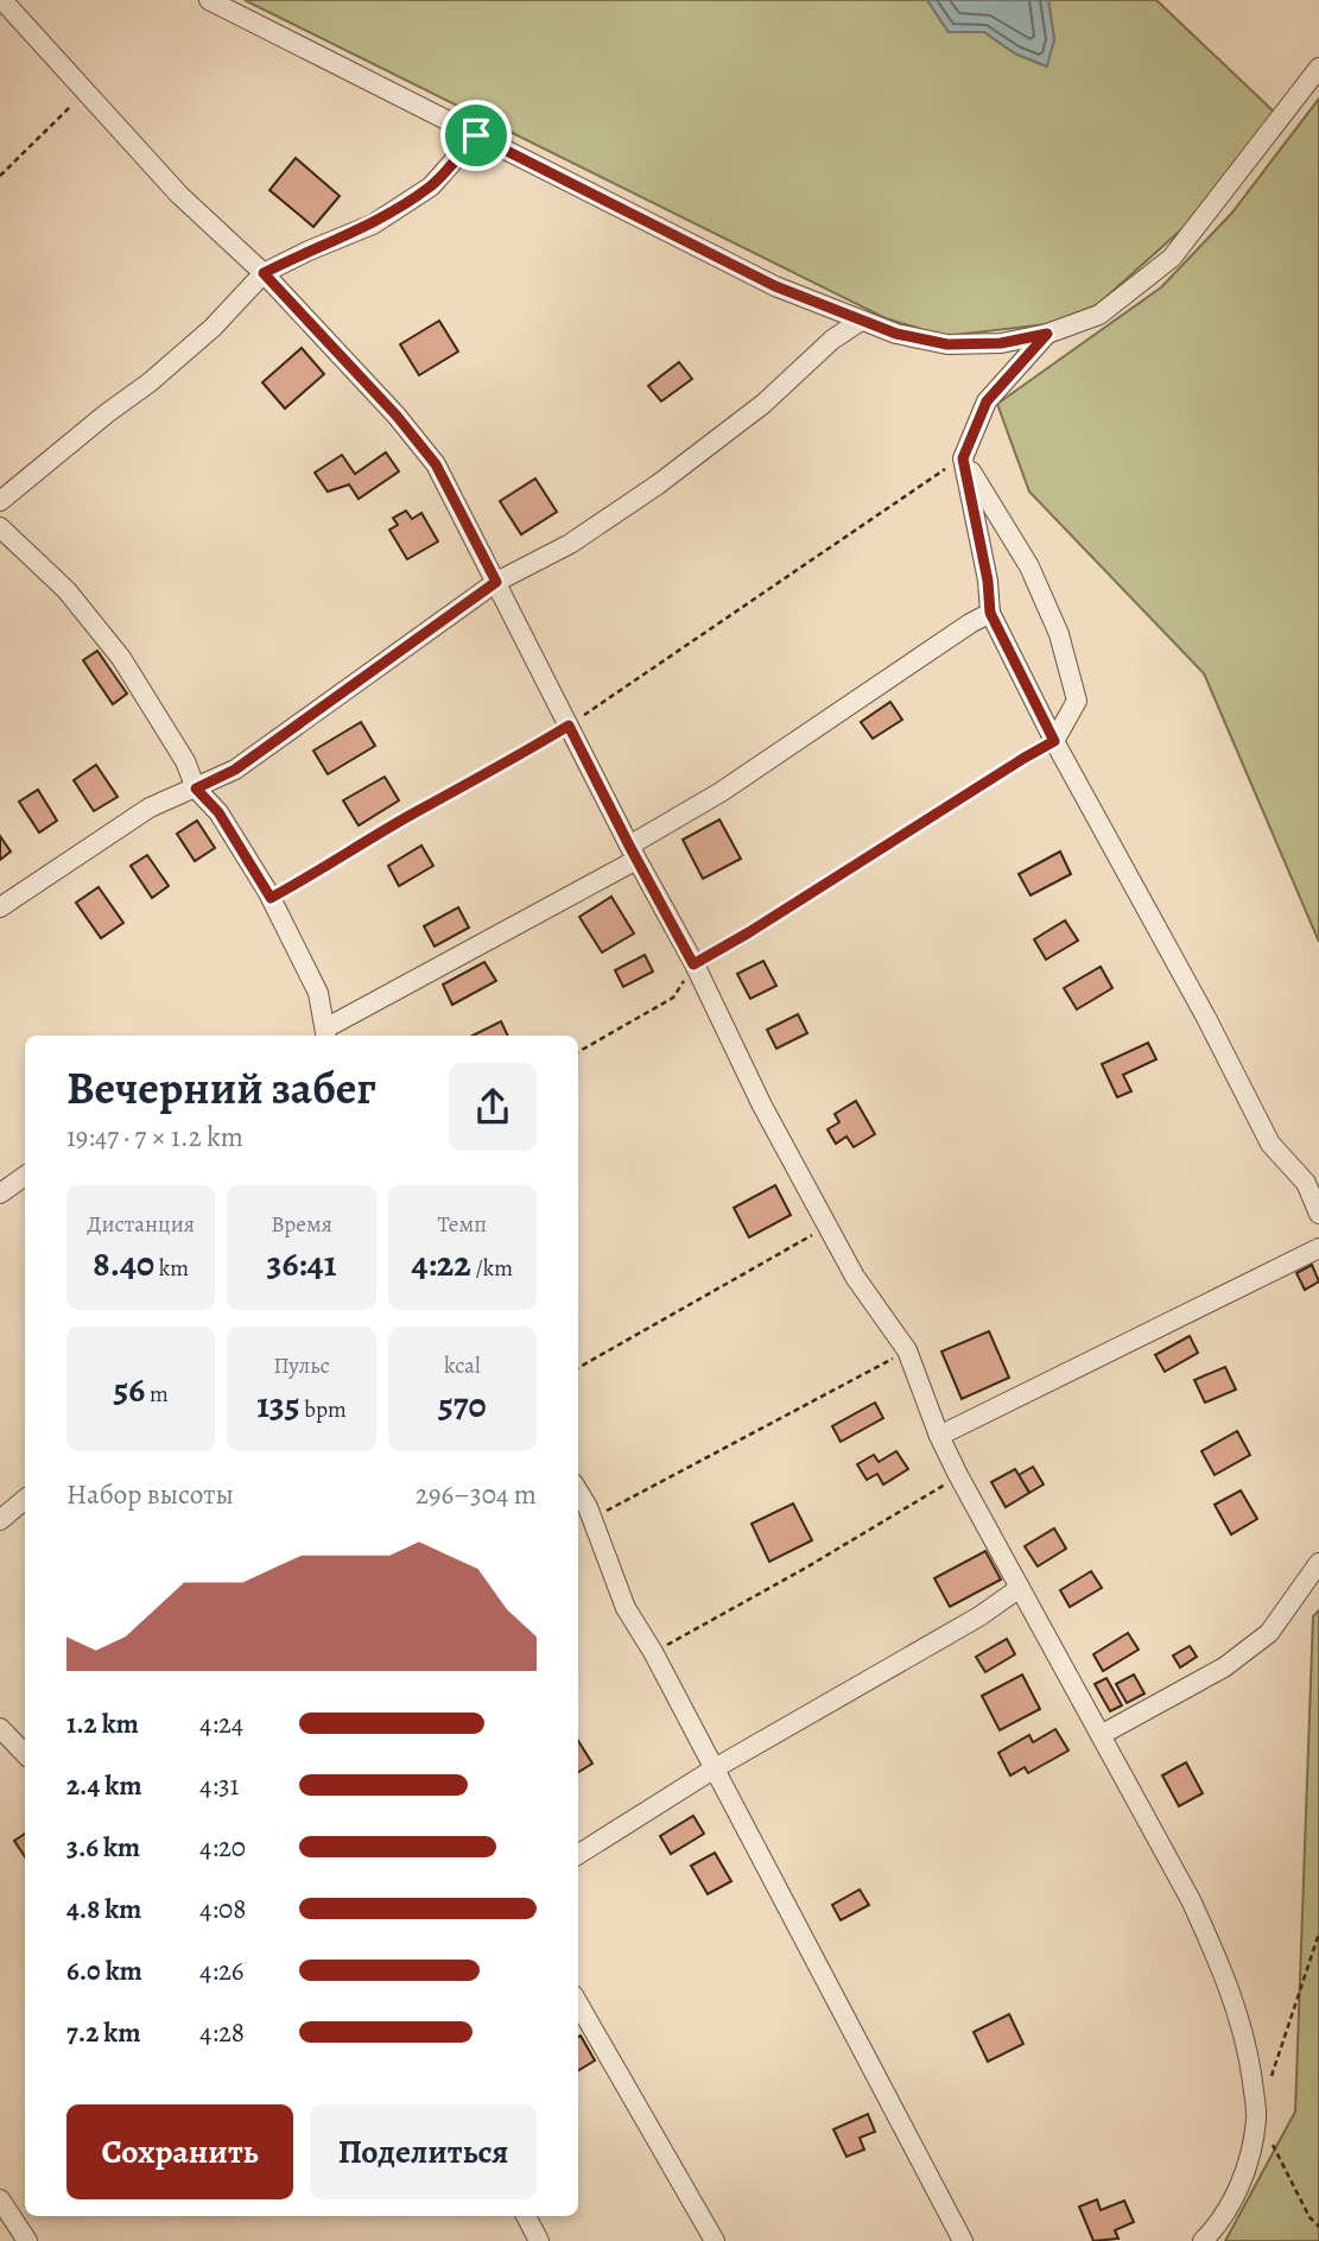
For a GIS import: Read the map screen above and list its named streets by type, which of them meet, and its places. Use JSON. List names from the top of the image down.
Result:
{
  "page": {
    "heading": ["Вечерний забег", "19:47 · 7 × 1.2 km"],
    "stats": [
      ["Дистанция", "8.40 km"],
      ["Время", "36:41"],
      ["Темп", "4:22 /km"],
      ["56 m"],
      ["Пульс", "135 bpm"],
      ["kcal", "570"]
    ],
    "chart": ["Набор высоты", "296–304 m"],
    "list": [
      {
        "name": "1.2 km",
        "note": "4:24"
      },
      {
        "name": "2.4 km",
        "note": "4:31"
      },
      {
        "name": "3.6 km",
        "note": "4:20"
      },
      {
        "name": "4.8 km",
        "note": "4:08"
      },
      {
        "name": "6.0 km",
        "note": "4:26"
      },
      {
        "name": "7.2 km",
        "note": "4:28"
      }
    ],
    "buttons": ["Сохранить", "Поделиться"]
  }
}
